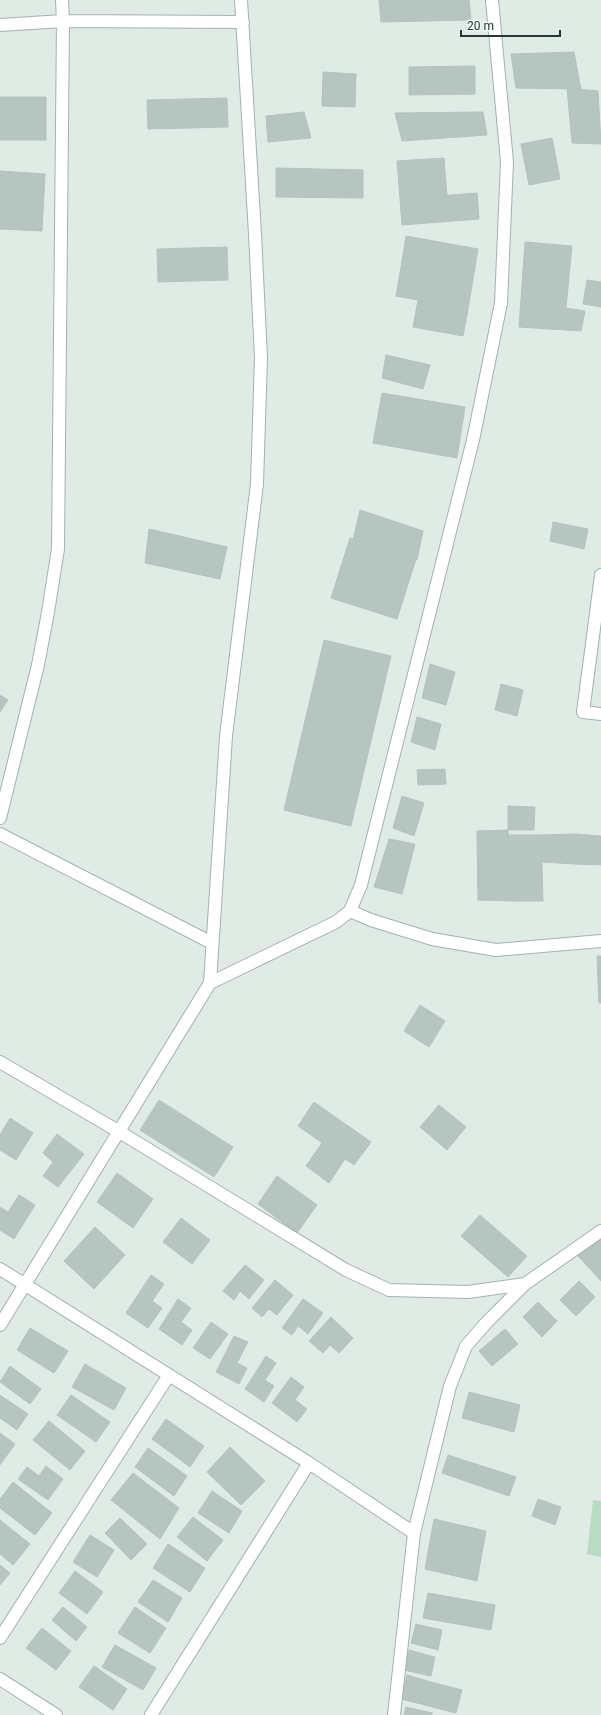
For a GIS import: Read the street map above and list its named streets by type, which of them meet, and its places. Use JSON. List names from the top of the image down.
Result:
{
  "scale_bar": "20 m"
}
